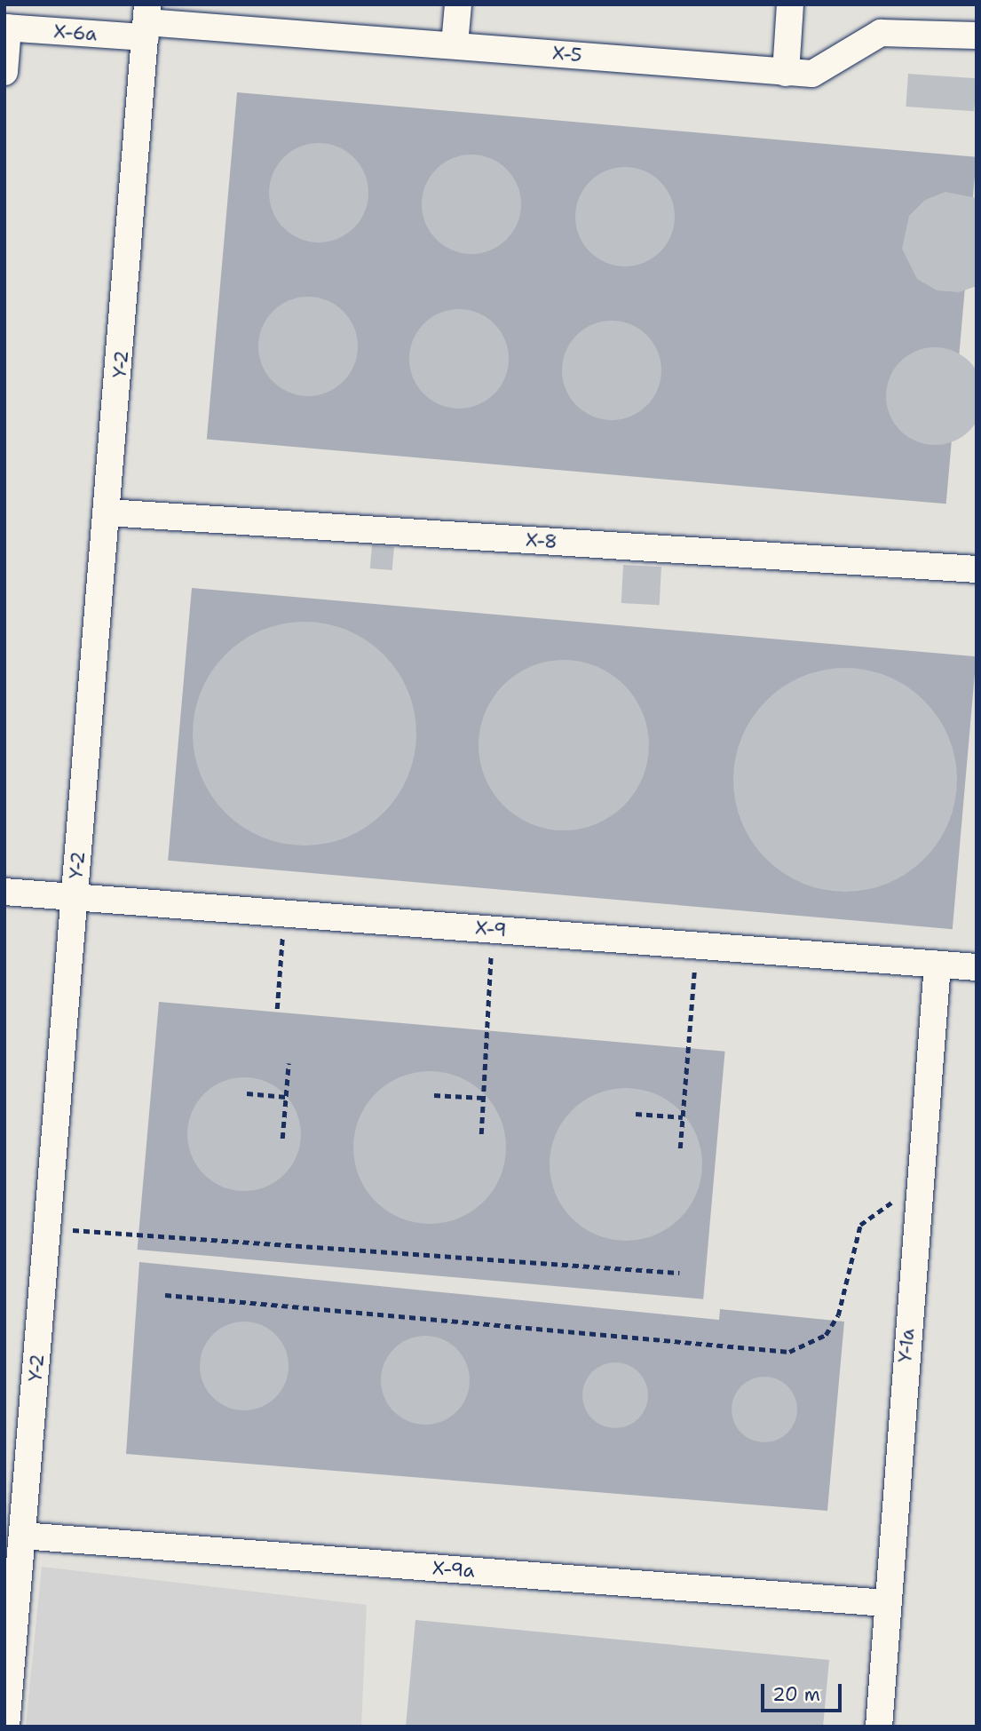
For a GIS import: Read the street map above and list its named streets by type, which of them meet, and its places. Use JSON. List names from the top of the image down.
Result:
{
  "streets": {
    "street": [
      "X-6a",
      "X-5",
      "Y-2",
      "X-8",
      "X-9",
      "Y-1a",
      "X-9a"
    ]
  },
  "crossings": [
    ["X-6a", "X-5"],
    ["X-6a", "Y-2"],
    ["X-5", "Y-2"],
    ["Y-2", "X-8"],
    ["Y-2", "X-9"],
    ["Y-2", "X-9a"],
    ["X-9", "Y-1a"],
    ["Y-1a", "X-9a"]
  ],
  "scale_bar": "20 m"
}
